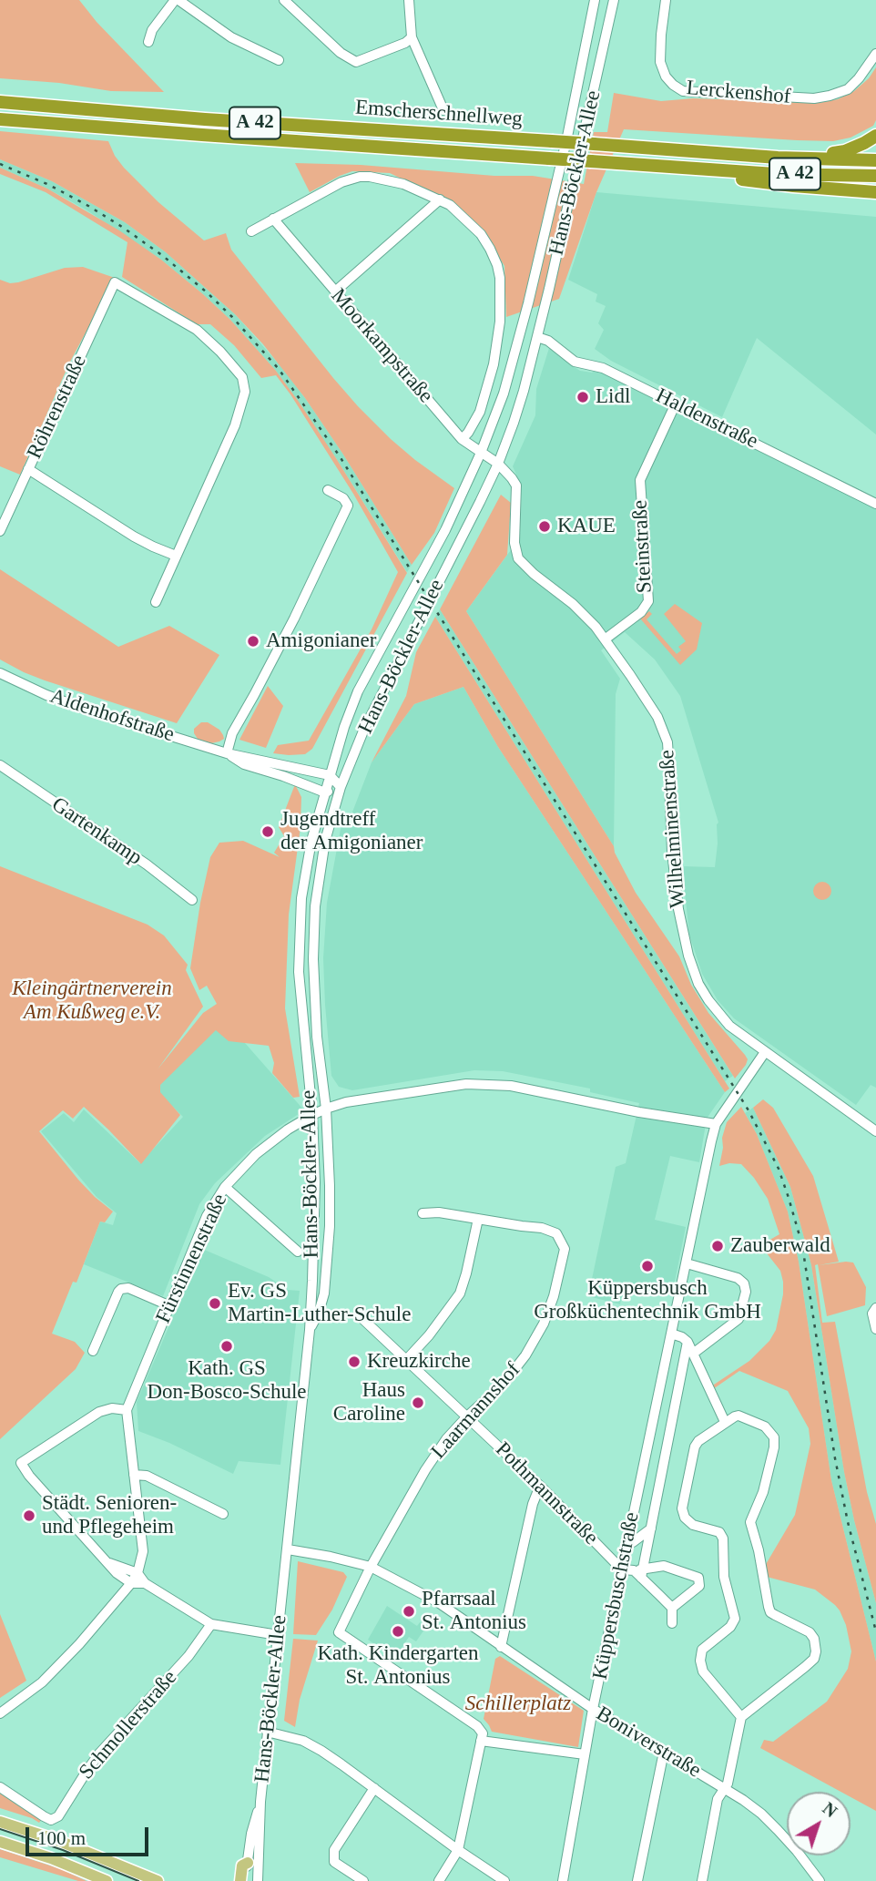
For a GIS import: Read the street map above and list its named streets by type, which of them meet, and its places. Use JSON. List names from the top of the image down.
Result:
{
  "streets": {
    "highway": ["Emscherschnellweg", "A 42"],
    "street": [
      "Lerckenshof",
      "Hans-Böckler-Allee",
      "Moorkampstraße",
      "Röhrenstraße",
      "Haldenstraße",
      "Steinstraße",
      "Aldenhofstraße",
      "Wilhelminenstraße",
      "Gartenkamp",
      "Fürstinnenstraße",
      "Laarmannshof",
      "Pothmannstraße",
      "Küppersbuschstraße",
      "Schmollerstraße",
      "Boniverstraße"
    ]
  },
  "crossings": [
    ["Hans-Böckler-Allee", "Moorkampstraße"],
    ["Hans-Böckler-Allee", "Haldenstraße"],
    ["Hans-Böckler-Allee", "Aldenhofstraße"],
    ["Hans-Böckler-Allee", "Wilhelminenstraße"],
    ["Hans-Böckler-Allee", "Fürstinnenstraße"],
    ["Hans-Böckler-Allee", "Boniverstraße"],
    ["Moorkampstraße", "Wilhelminenstraße"],
    ["Haldenstraße", "Steinstraße"],
    ["Steinstraße", "Wilhelminenstraße"],
    ["Wilhelminenstraße", "Küppersbuschstraße"],
    ["Fürstinnenstraße", "Küppersbuschstraße"],
    ["Laarmannshof", "Pothmannstraße"],
    ["Laarmannshof", "Boniverstraße"],
    ["Pothmannstraße", "Küppersbuschstraße"],
    ["Küppersbuschstraße", "Boniverstraße"]
  ],
  "parks": ["Kleingärtnerverein Am Kußweg e.V.", "Schillerplatz"],
  "places": [
    "Lidl",
    "KAUE",
    "Amigonianer",
    "Jugendtreff der Amigonianer",
    "Zauberwald",
    "Küppersbusch Großküchentechnik GmbH",
    "Ev. GS Martin-Luther-Schule",
    "Kath. GS Don-Bosco-Schule",
    "Kreuzkirche",
    "Haus Caroline",
    "Städt. Senioren- und Pflegeheim",
    "Pfarrsaal St. Antonius",
    "Kath. Kindergarten St. Antonius"
  ],
  "scale_bar": "100 m",
  "north": "top right"
}
